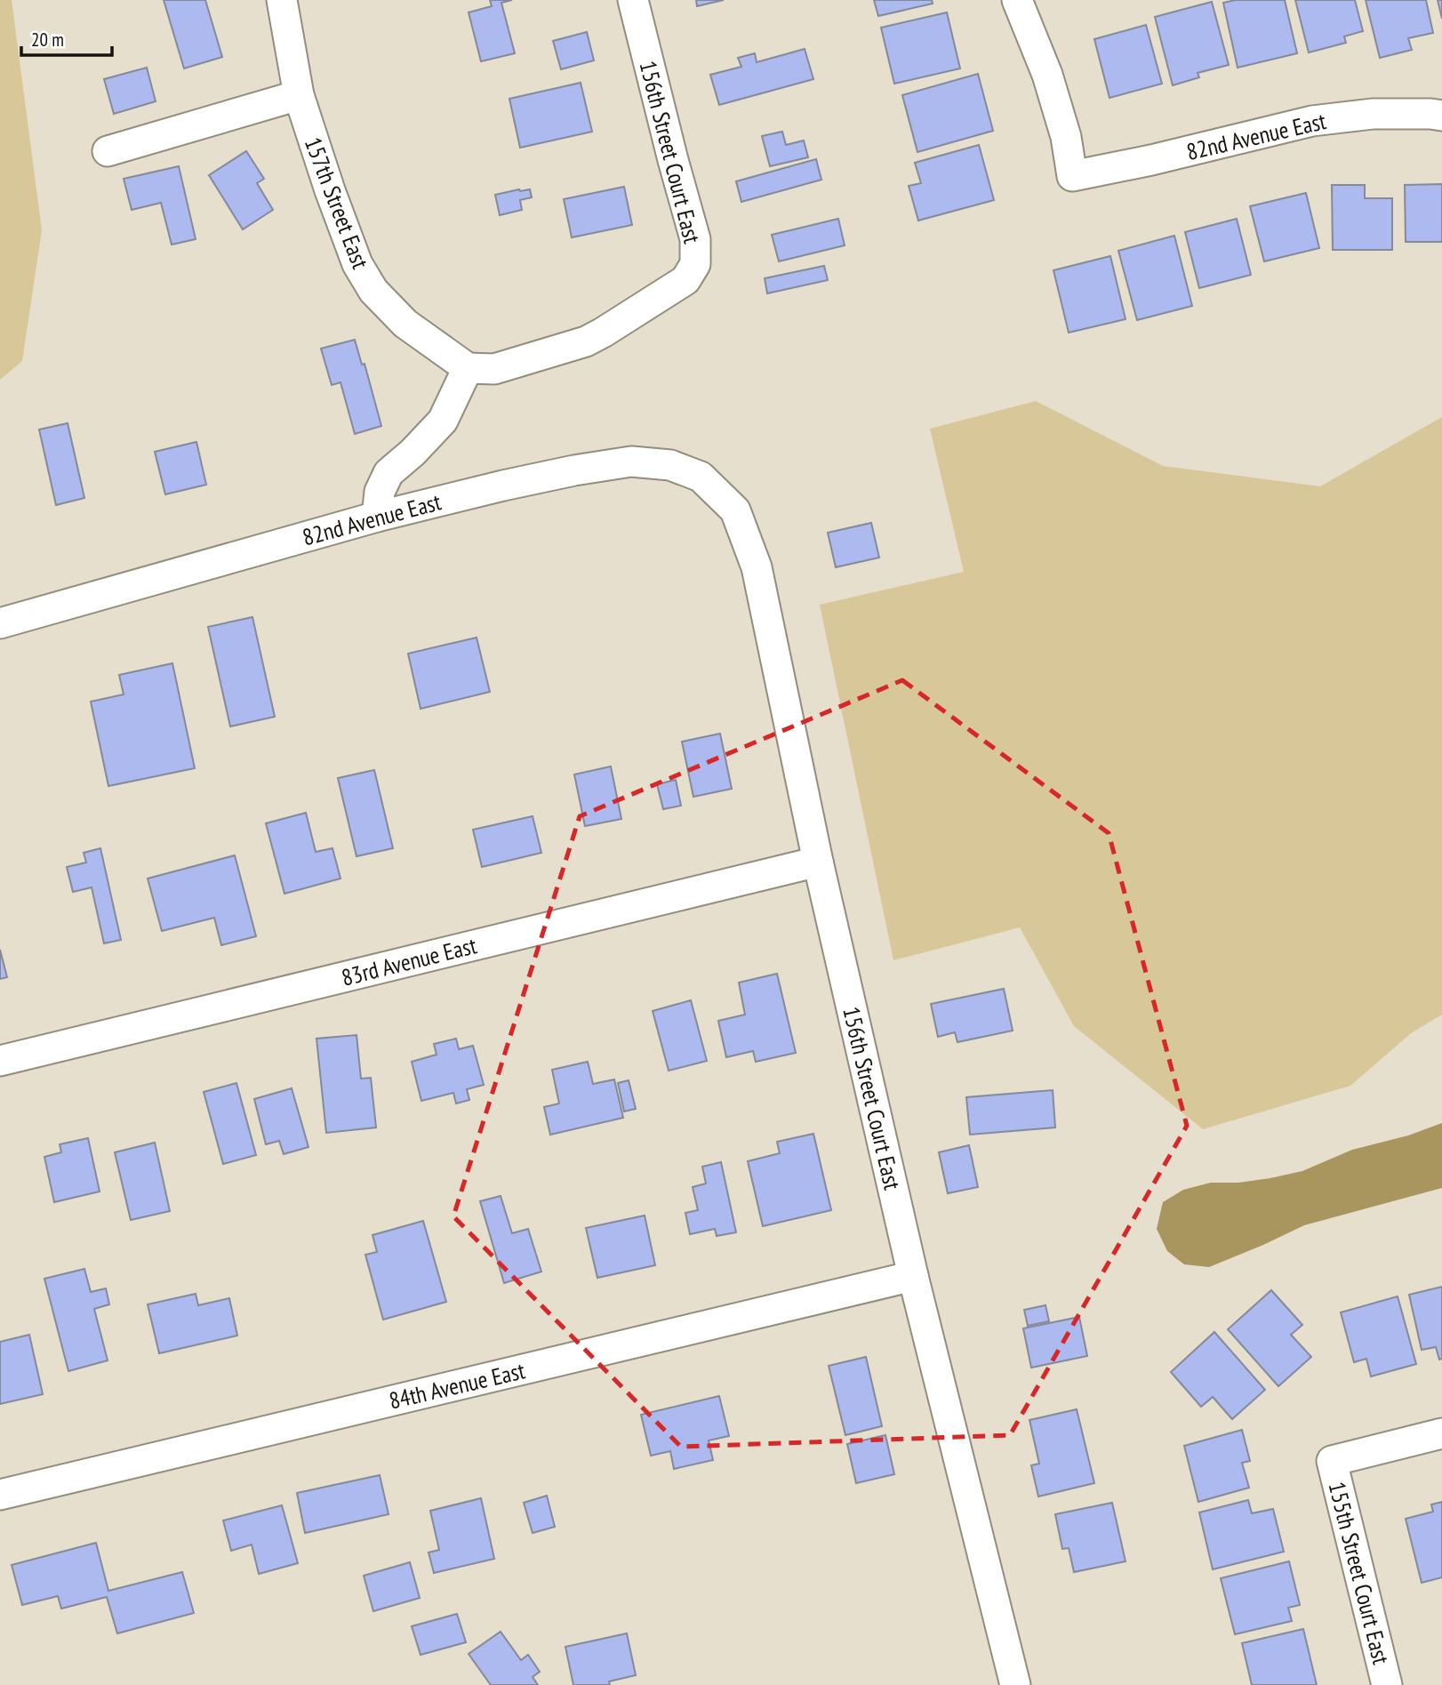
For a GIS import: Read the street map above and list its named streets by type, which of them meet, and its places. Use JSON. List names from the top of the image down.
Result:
{
  "streets": {
    "street": [
      "82nd Avenue East",
      "156th Street Court East",
      "157th Street East",
      "83rd Avenue East",
      "84th Avenue East",
      "155th Street Court East"
    ]
  },
  "crossings": [
    ["82nd Avenue East", "156th Street Court East"],
    ["156th Street Court East", "157th Street East"],
    ["156th Street Court East", "83rd Avenue East"],
    ["156th Street Court East", "84th Avenue East"]
  ],
  "scale_bar": "20 m"
}
